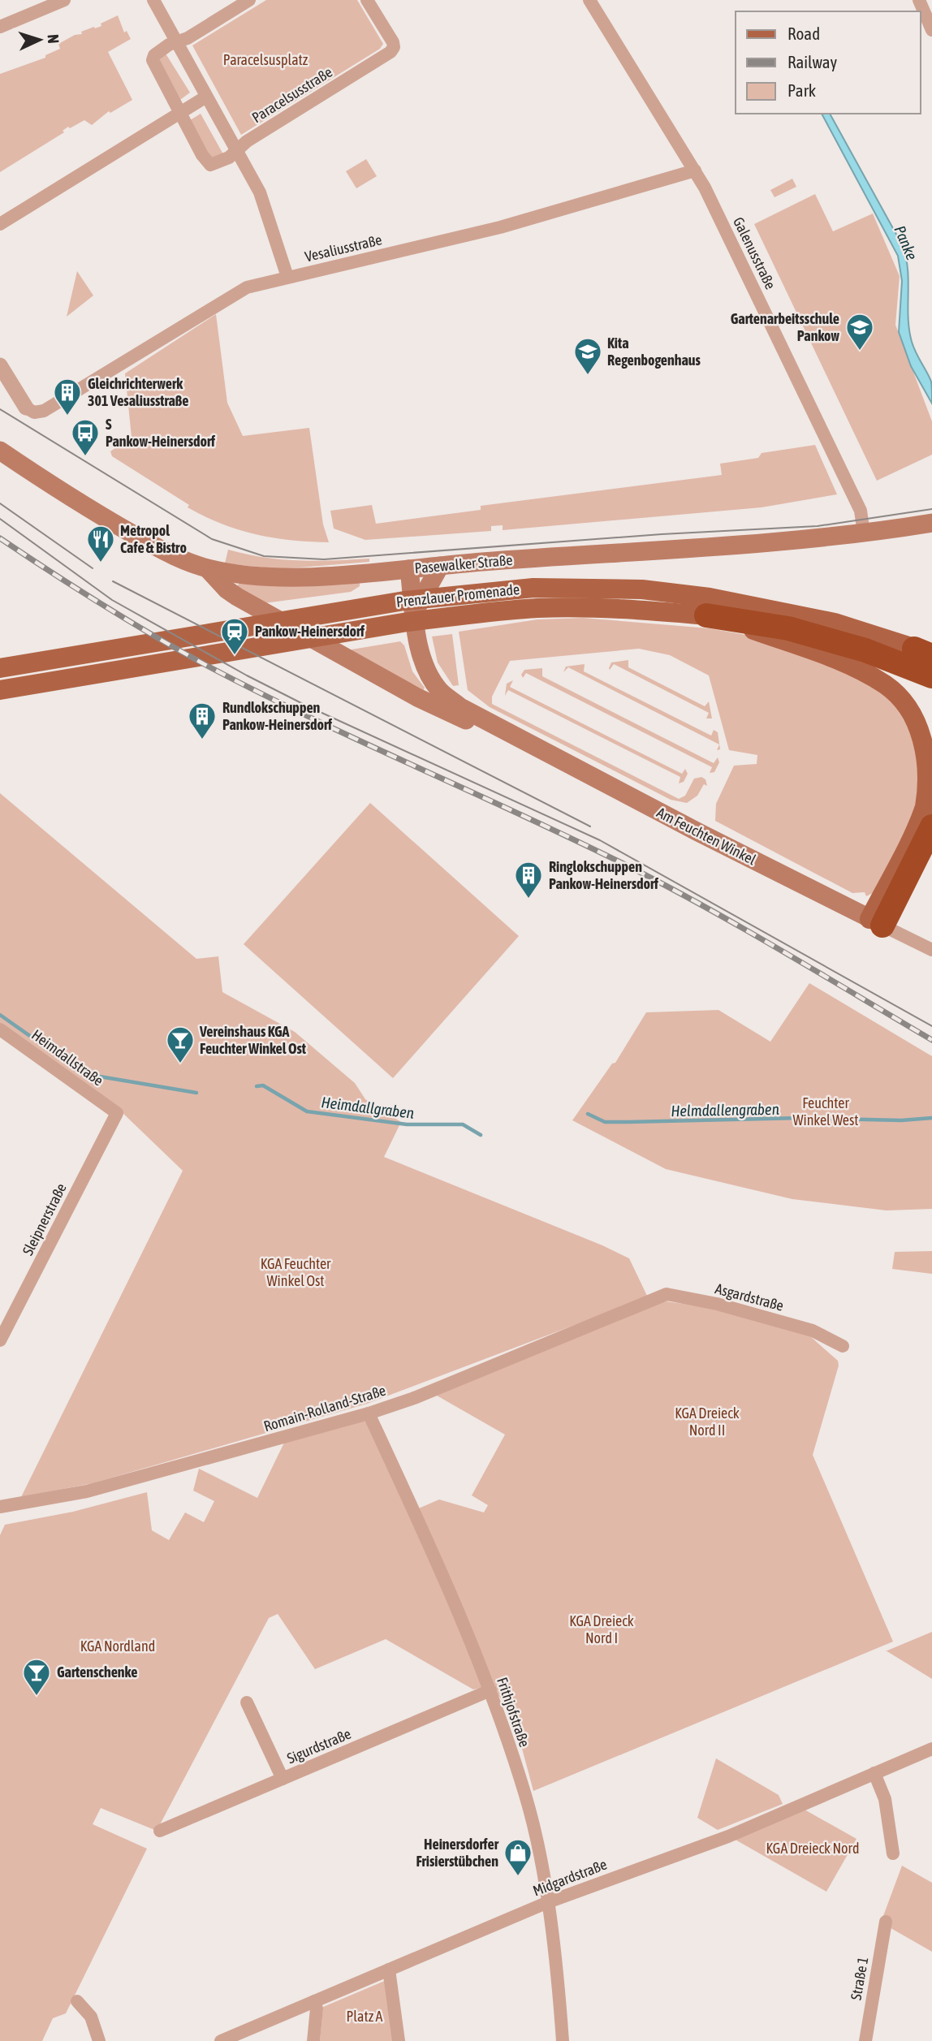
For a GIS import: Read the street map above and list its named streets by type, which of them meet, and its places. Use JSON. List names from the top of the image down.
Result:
{
  "streets": {
    "main road": ["Pasewalker Straße", "Prenzlauer Promenade", "Am Feuchten Winkel"],
    "street": [
      "Paracelsusstraße",
      "Vesaliusstraße",
      "Galenusstraße",
      "Heimdallstraße",
      "Sleipnerstraße",
      "Asgardstraße",
      "Romain-Rolland-Straße",
      "Frithjofstraße",
      "Sigurdstraße",
      "Midgardstraße",
      "Straße 1"
    ]
  },
  "crossings": [
    ["Vesaliusstraße", "Galenusstraße"],
    ["Galenusstraße", "Pasewalker Straße"],
    ["Pasewalker Straße", "Am Feuchten Winkel"],
    ["Prenzlauer Promenade", "Am Feuchten Winkel"],
    ["Heimdallstraße", "Sleipnerstraße"],
    ["Asgardstraße", "Romain-Rolland-Straße"],
    ["Romain-Rolland-Straße", "Frithjofstraße"],
    ["Frithjofstraße", "Sigurdstraße"],
    ["Frithjofstraße", "Midgardstraße"]
  ],
  "water": ["Panke", "Heimdallgraben", "Helmdallengraben"],
  "parks": [
    "Paracelsusplatz",
    "Feuchter Winkel West",
    "KGA Feuchter Winkel Ost",
    "KGA Dreieck Nord II",
    "KGA Dreieck Nord I",
    "KGA Nordland",
    "KGA Dreieck Nord",
    "Platz A"
  ],
  "places": {
    "school or university": ["Gartenarbeitsschule Pankow", "Kita Regenbogenhaus"],
    "building": ["Gleichrichterwerk 301 Vesaliusstraße", "Rundlokschuppen Pankow-Heinersdorf", "Ringlokschuppen Pankow-Heinersdorf"],
    "bus stop": ["S Pankow-Heinersdorf"],
    "restaurant": ["Metropol Cafe & Bistro"],
    "station": ["Pankow-Heinersdorf"],
    "bar": ["Vereinshaus KGA Feuchter Winkel Ost", "Gartenschenke"],
    "shop": ["Heinersdorfer Frisierstübchen"]
  },
  "legend": ["Road", "Railway", "Park"],
  "north": "right"
}
